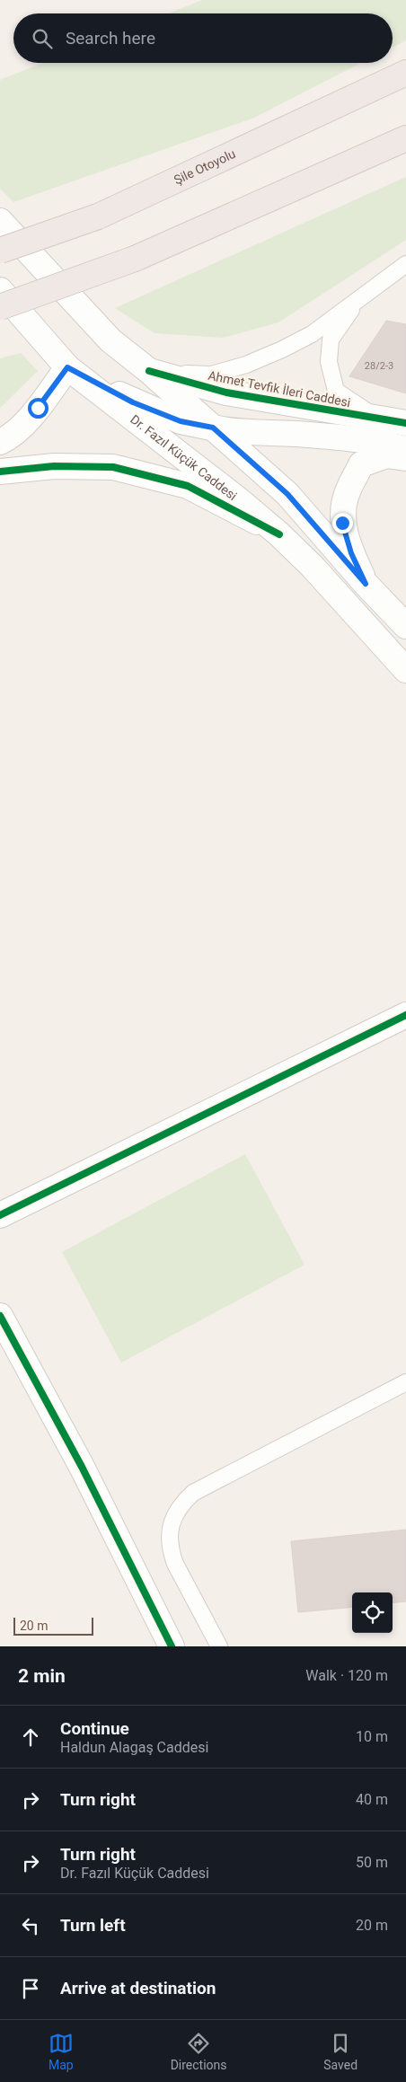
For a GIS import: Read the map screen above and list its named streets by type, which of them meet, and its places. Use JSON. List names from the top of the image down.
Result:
{
  "streets": {
    "highway": ["Şile Otoyolu"],
    "street": ["Ahmet Tevfik İleri Caddesi", "Dr. Fazıl Küçük Caddesi"]
  },
  "house_numbers": ["28/2-3"],
  "scale_bar": "20 m",
  "page": {
    "search": "Search here",
    "scale": "20 m",
    "heading": ["2 min", "Walk · 120 m"],
    "list": [
      ["Continue", "Haldun Alagaş Caddesi", "10 m"],
      ["Turn right", "40 m"],
      ["Turn right", "Dr. Fazıl Küçük Caddesi", "50 m"],
      ["Turn left", "20 m"],
      "Arrive at destination"
    ],
    "nav": ["Map", "Directions", "Saved"]
  }
}
